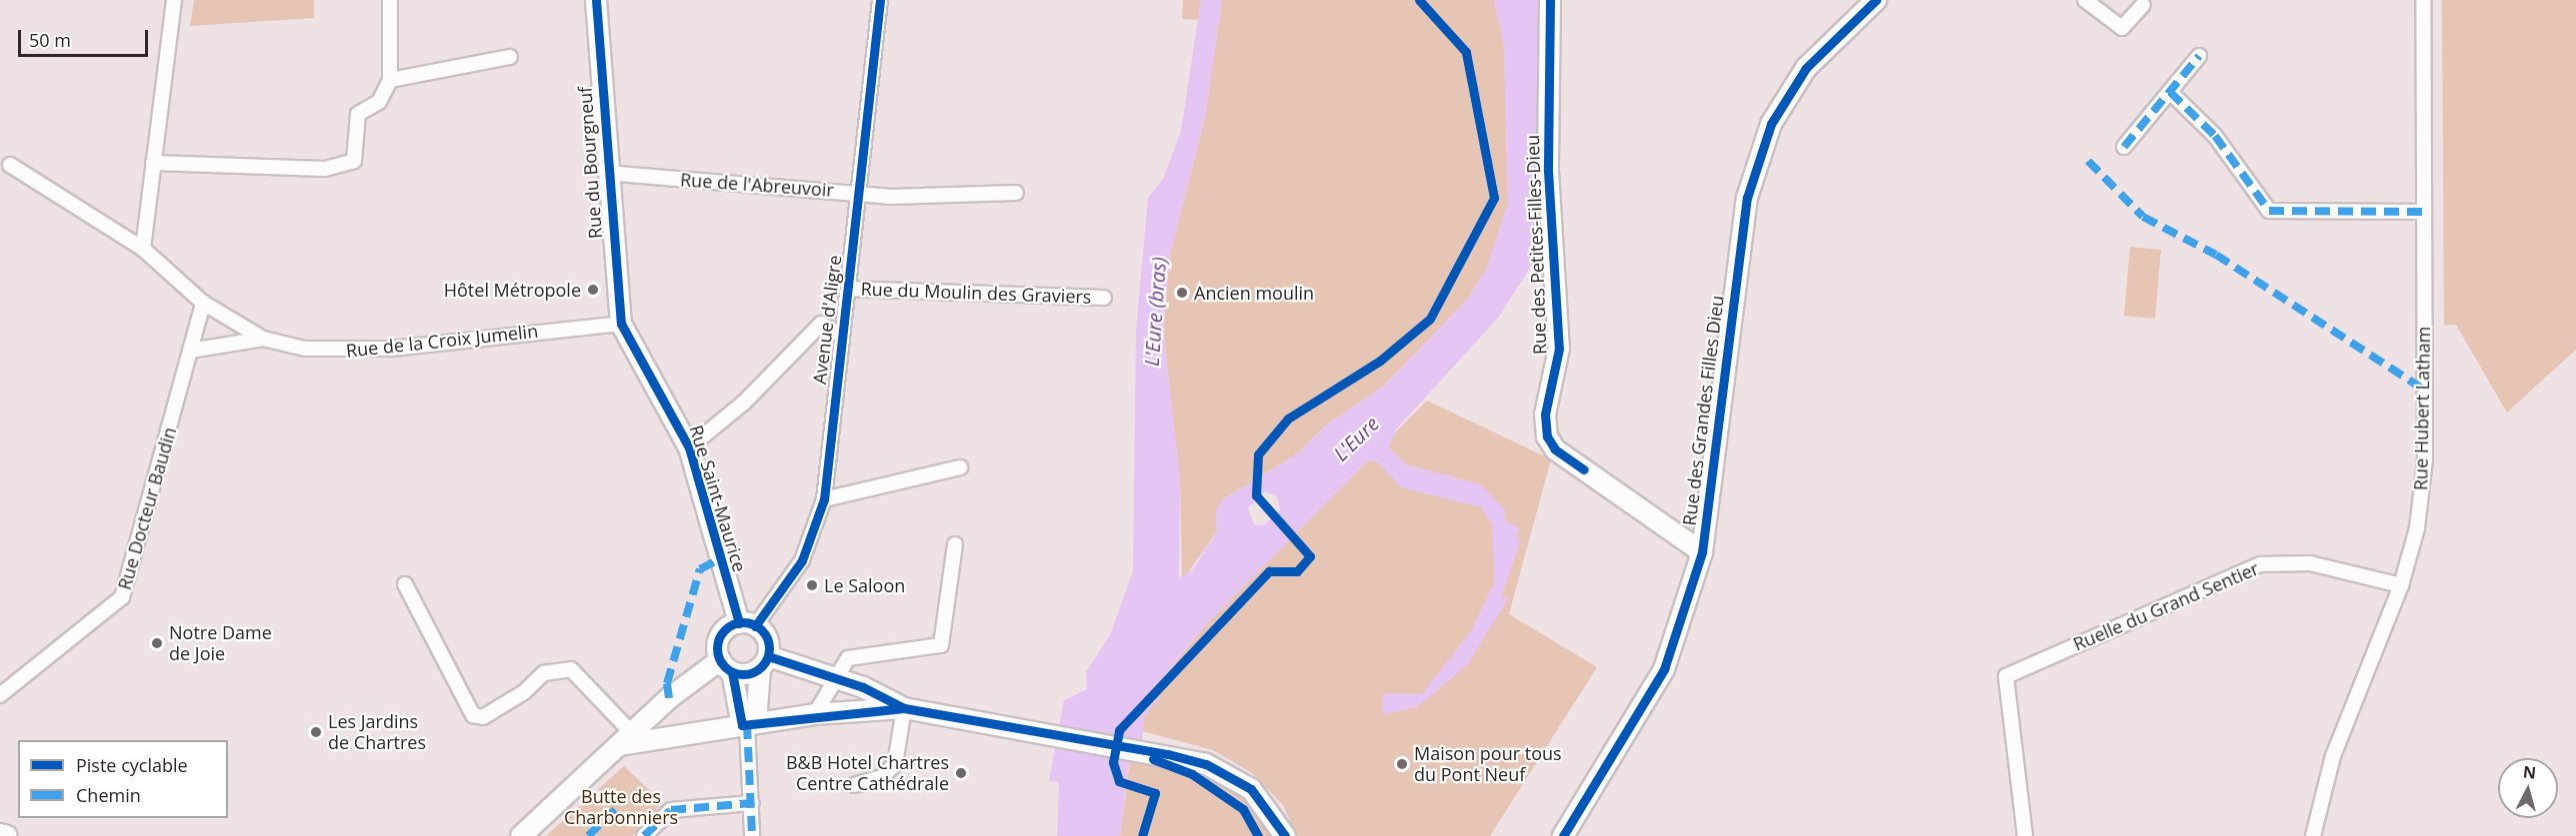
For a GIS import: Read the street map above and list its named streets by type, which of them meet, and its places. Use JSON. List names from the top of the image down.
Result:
{
  "streets": {
    "main road": [
      "Rue du Bourgneuf",
      "Rue des Petites-Filles-Dieu",
      "Rue des Grandes Filles Dieu",
      "Rue Saint-Maurice"
    ],
    "street": [
      "Rue de l'Abreuvoir",
      "Rue du Moulin des Graviers",
      "Avenue d'Aligre",
      "Rue de la Croix Jumelin",
      "Rue Hubert Latham",
      "Rue Docteur Baudin",
      "Ruelle du Grand Sentier"
    ]
  },
  "crossings": [
    ["Rue du Bourgneuf", "Rue de l'Abreuvoir"],
    ["Rue du Bourgneuf", "Rue de la Croix Jumelin"],
    ["Rue du Bourgneuf", "Rue Saint-Maurice"],
    ["Rue de l'Abreuvoir", "Avenue d'Aligre"],
    ["Rue des Petites-Filles-Dieu", "Rue des Grandes Filles Dieu"],
    ["Rue du Moulin des Graviers", "Avenue d'Aligre"],
    ["Avenue d'Aligre", "Rue Saint-Maurice"],
    ["Rue de la Croix Jumelin", "Rue Saint-Maurice"],
    ["Rue de la Croix Jumelin", "Rue Docteur Baudin"],
    ["Rue Hubert Latham", "Ruelle du Grand Sentier"]
  ],
  "water": ["L'Eure (bras)", "L'Eure"],
  "parks": ["Butte des Charbonniers"],
  "places": [
    "Hôtel Métropole",
    "Ancien moulin",
    "Le Saloon",
    "Notre Dame de Joie",
    "Les Jardins de Chartres",
    "Maison pour tous du Pont Neuf",
    "B&B Hotel Chartres Centre Cathédrale"
  ],
  "legend": ["Piste cyclable", "Chemin"],
  "scale_bar": "50 m",
  "north": "top"
}
